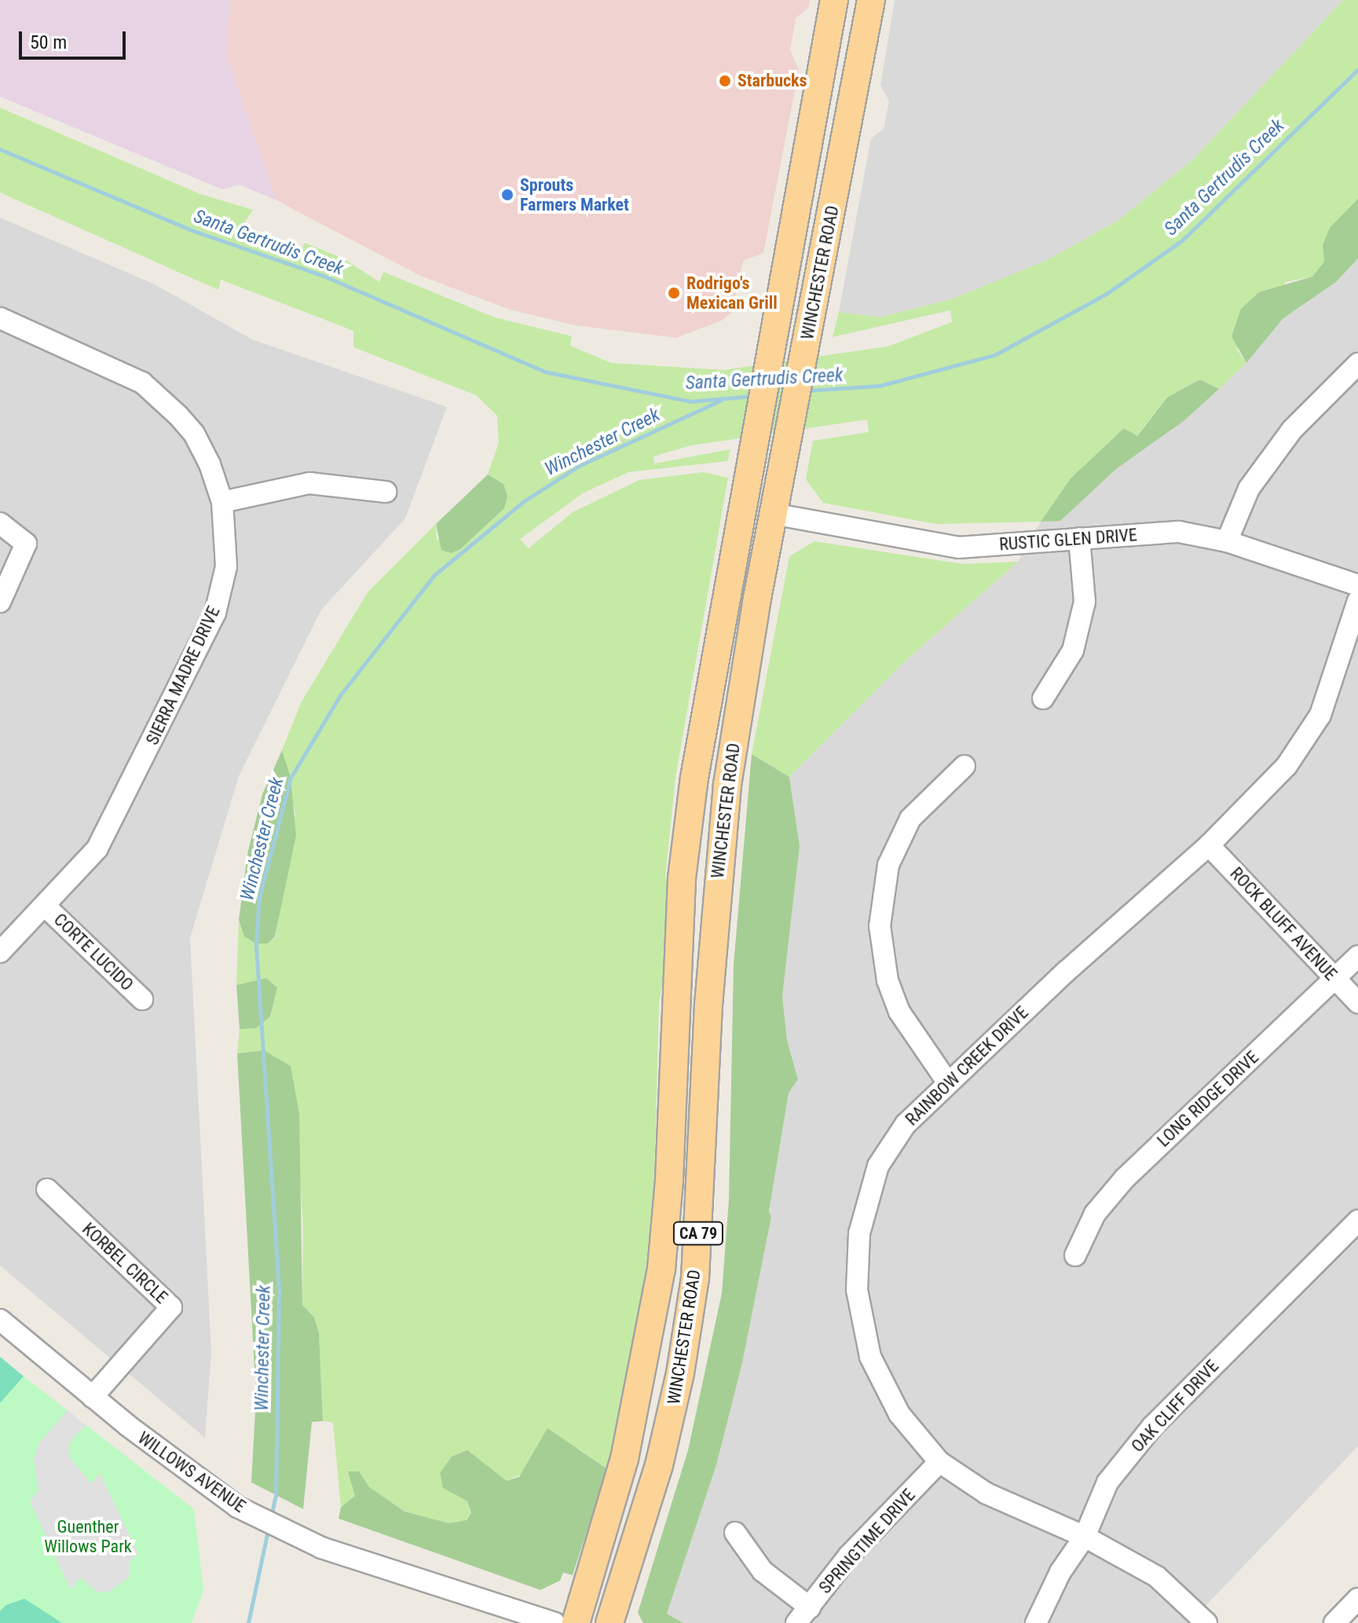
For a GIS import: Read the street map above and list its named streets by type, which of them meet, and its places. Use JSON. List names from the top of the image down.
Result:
{
  "streets": {
    "main road": ["WINCHESTER ROAD", "CA 79"],
    "street": [
      "RUSTIC GLEN DRIVE",
      "SIERRA MADRE DRIVE",
      "ROCK BLUFF AVENUE",
      "CORTE LUCIDO",
      "RAINBOW CREEK DRIVE",
      "LONG RIDGE DRIVE",
      "KORBEL CIRCLE",
      "OAK CLIFF DRIVE",
      "WILLOWS AVENUE",
      "SPRINGTIME DRIVE"
    ]
  },
  "crossings": [
    ["WINCHESTER ROAD", "RUSTIC GLEN DRIVE"],
    ["SIERRA MADRE DRIVE", "CORTE LUCIDO"],
    ["ROCK BLUFF AVENUE", "RAINBOW CREEK DRIVE"],
    ["ROCK BLUFF AVENUE", "LONG RIDGE DRIVE"],
    ["RAINBOW CREEK DRIVE", "OAK CLIFF DRIVE"],
    ["RAINBOW CREEK DRIVE", "SPRINGTIME DRIVE"],
    ["KORBEL CIRCLE", "WILLOWS AVENUE"]
  ],
  "water": ["Santa Gertrudis Creek", "Winchester Creek"],
  "parks": ["Guenther Willows Park"],
  "places": ["Starbucks", "Sprouts Farmers Market", "Rodrigo's Mexican Grill"],
  "scale_bar": "50 m"
}
